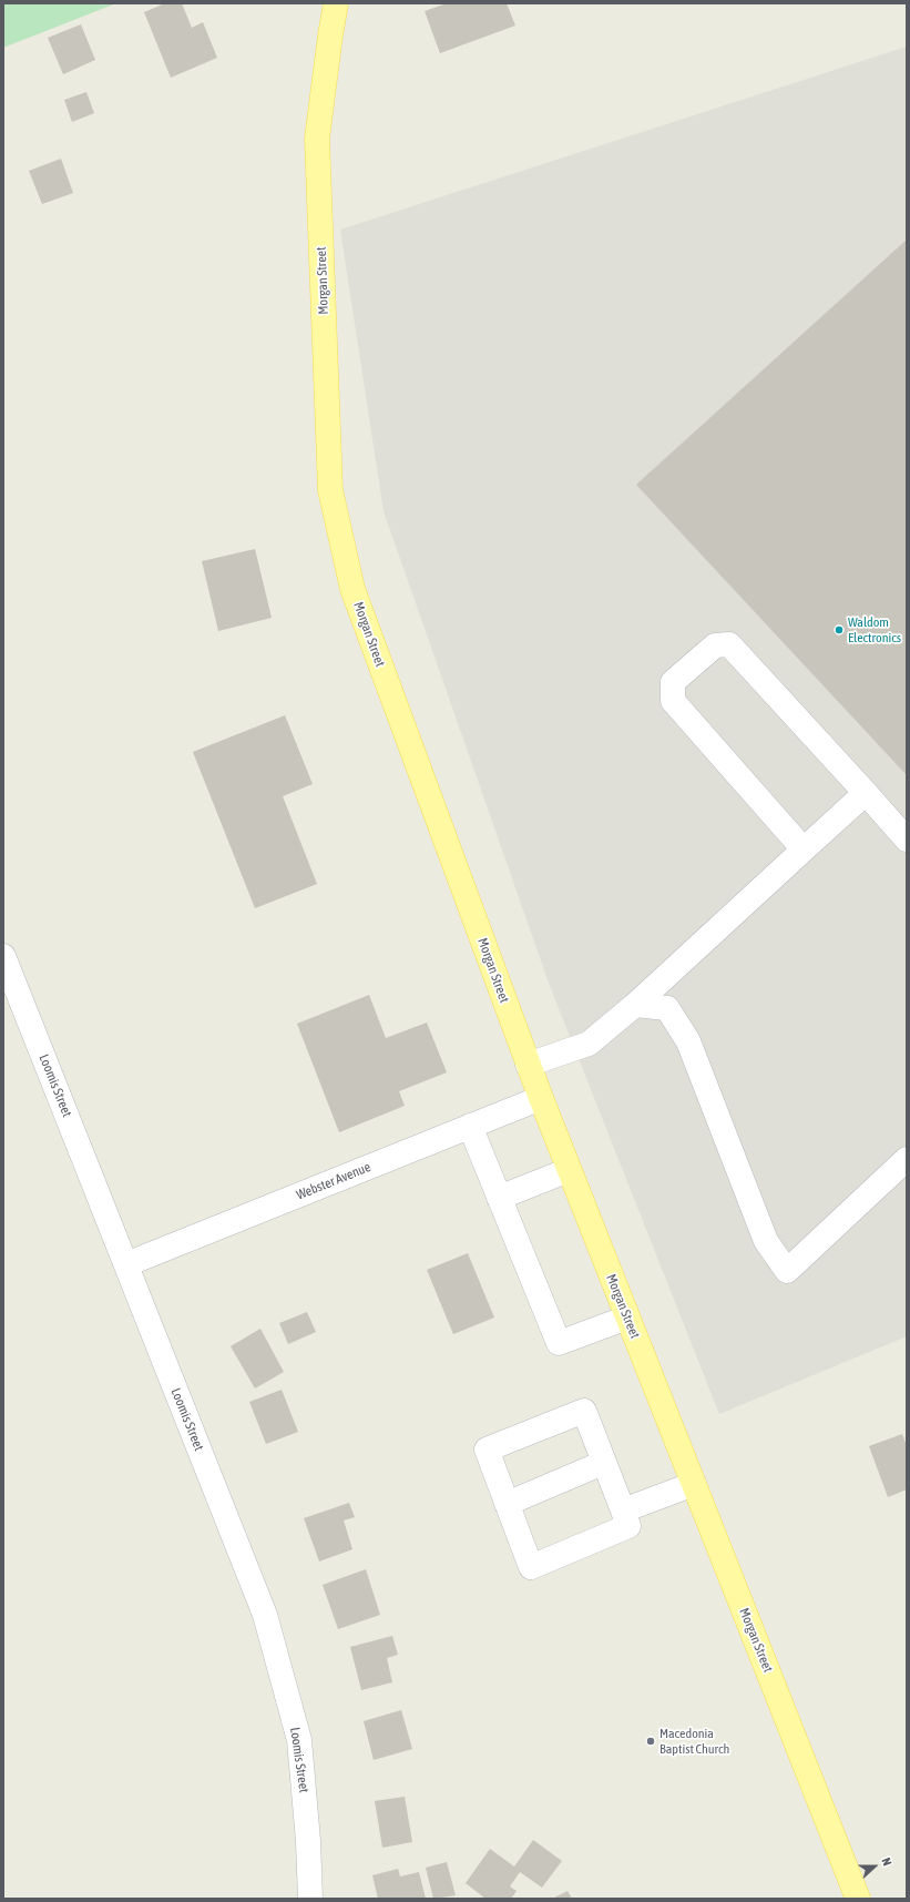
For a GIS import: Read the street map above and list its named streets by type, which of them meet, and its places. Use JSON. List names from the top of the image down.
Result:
{
  "streets": {
    "main road": ["Morgan Street"],
    "street": ["Loomis Street", "Webster Avenue"]
  },
  "crossings": [
    ["Morgan Street", "Webster Avenue"],
    ["Loomis Street", "Webster Avenue"]
  ],
  "places": ["Waldom Electronics", "Macedonia Baptist Church"],
  "north": "right"
}
